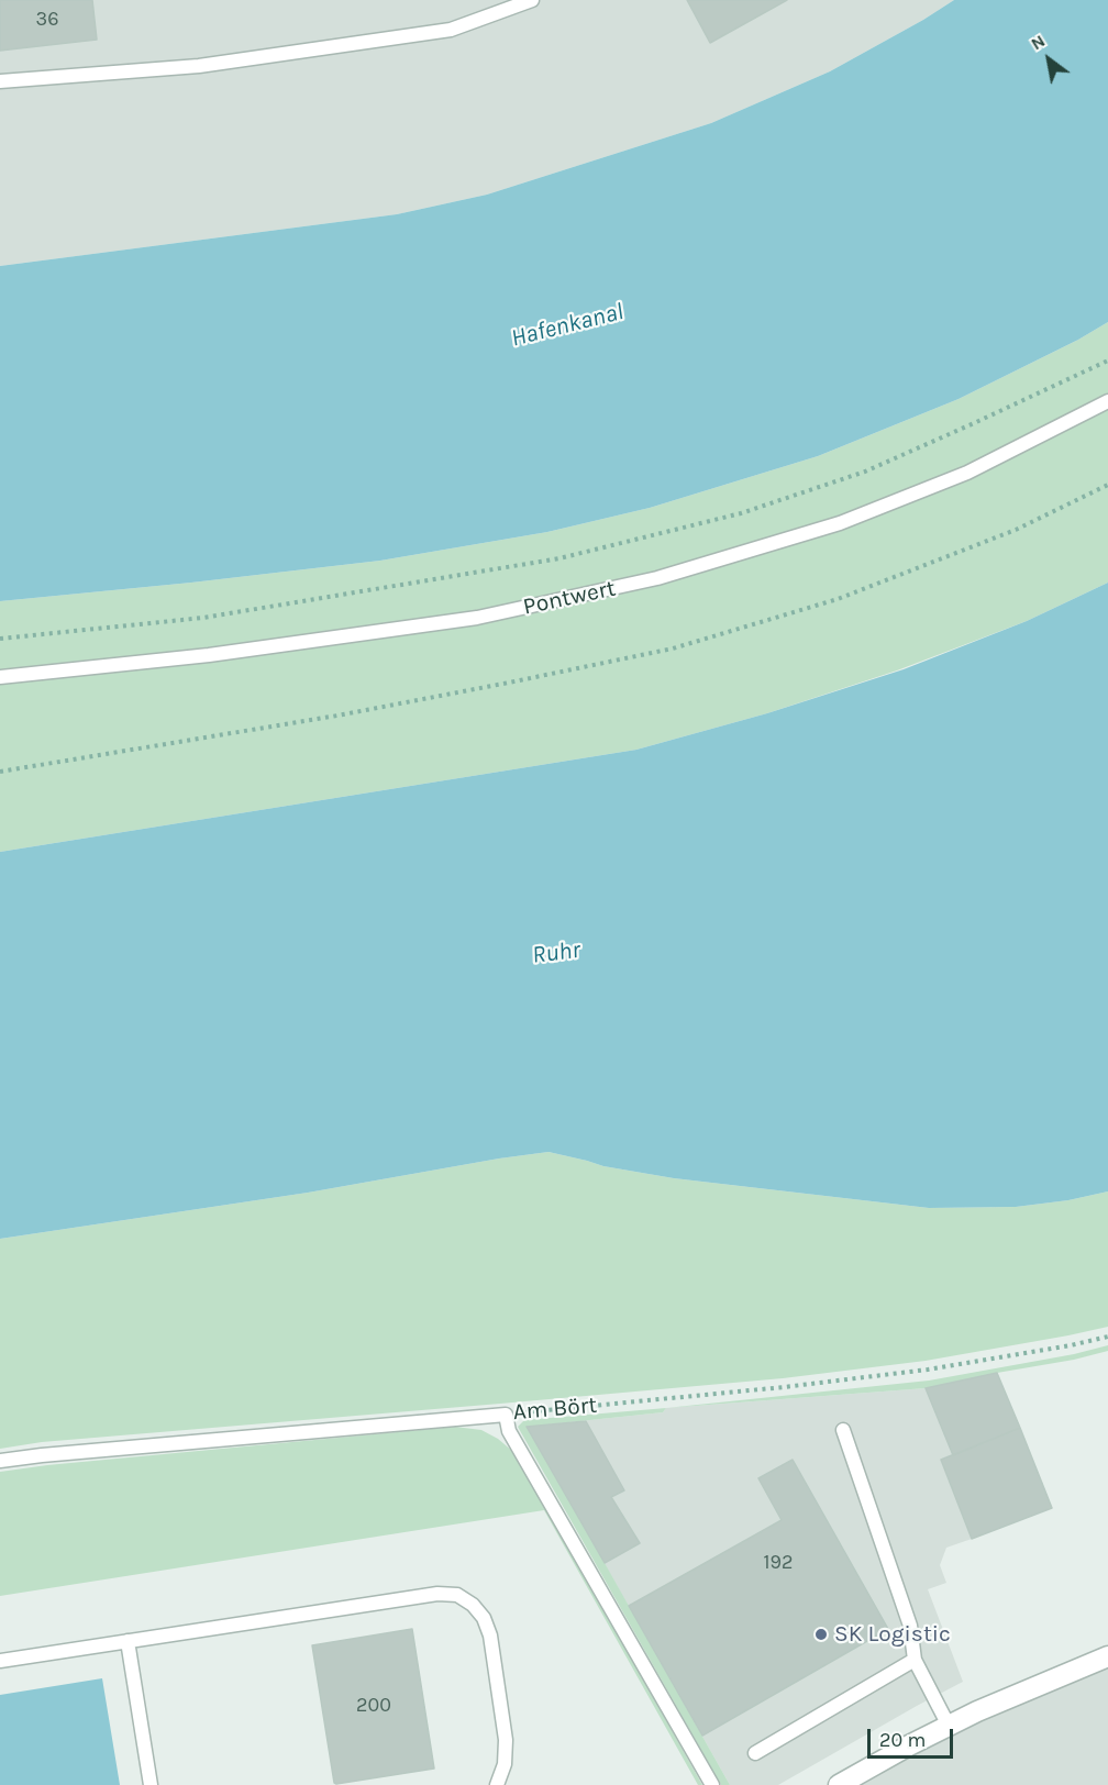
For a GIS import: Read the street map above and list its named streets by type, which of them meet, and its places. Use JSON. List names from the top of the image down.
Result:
{
  "streets": {
    "lane": ["Pontwert", "Am Bört"]
  },
  "water": ["Hafenkanal", "Ruhr"],
  "places": ["SK Logistic"],
  "house_numbers": ["36", "192", "200"],
  "scale_bar": "20 m",
  "north": "top left"
}
